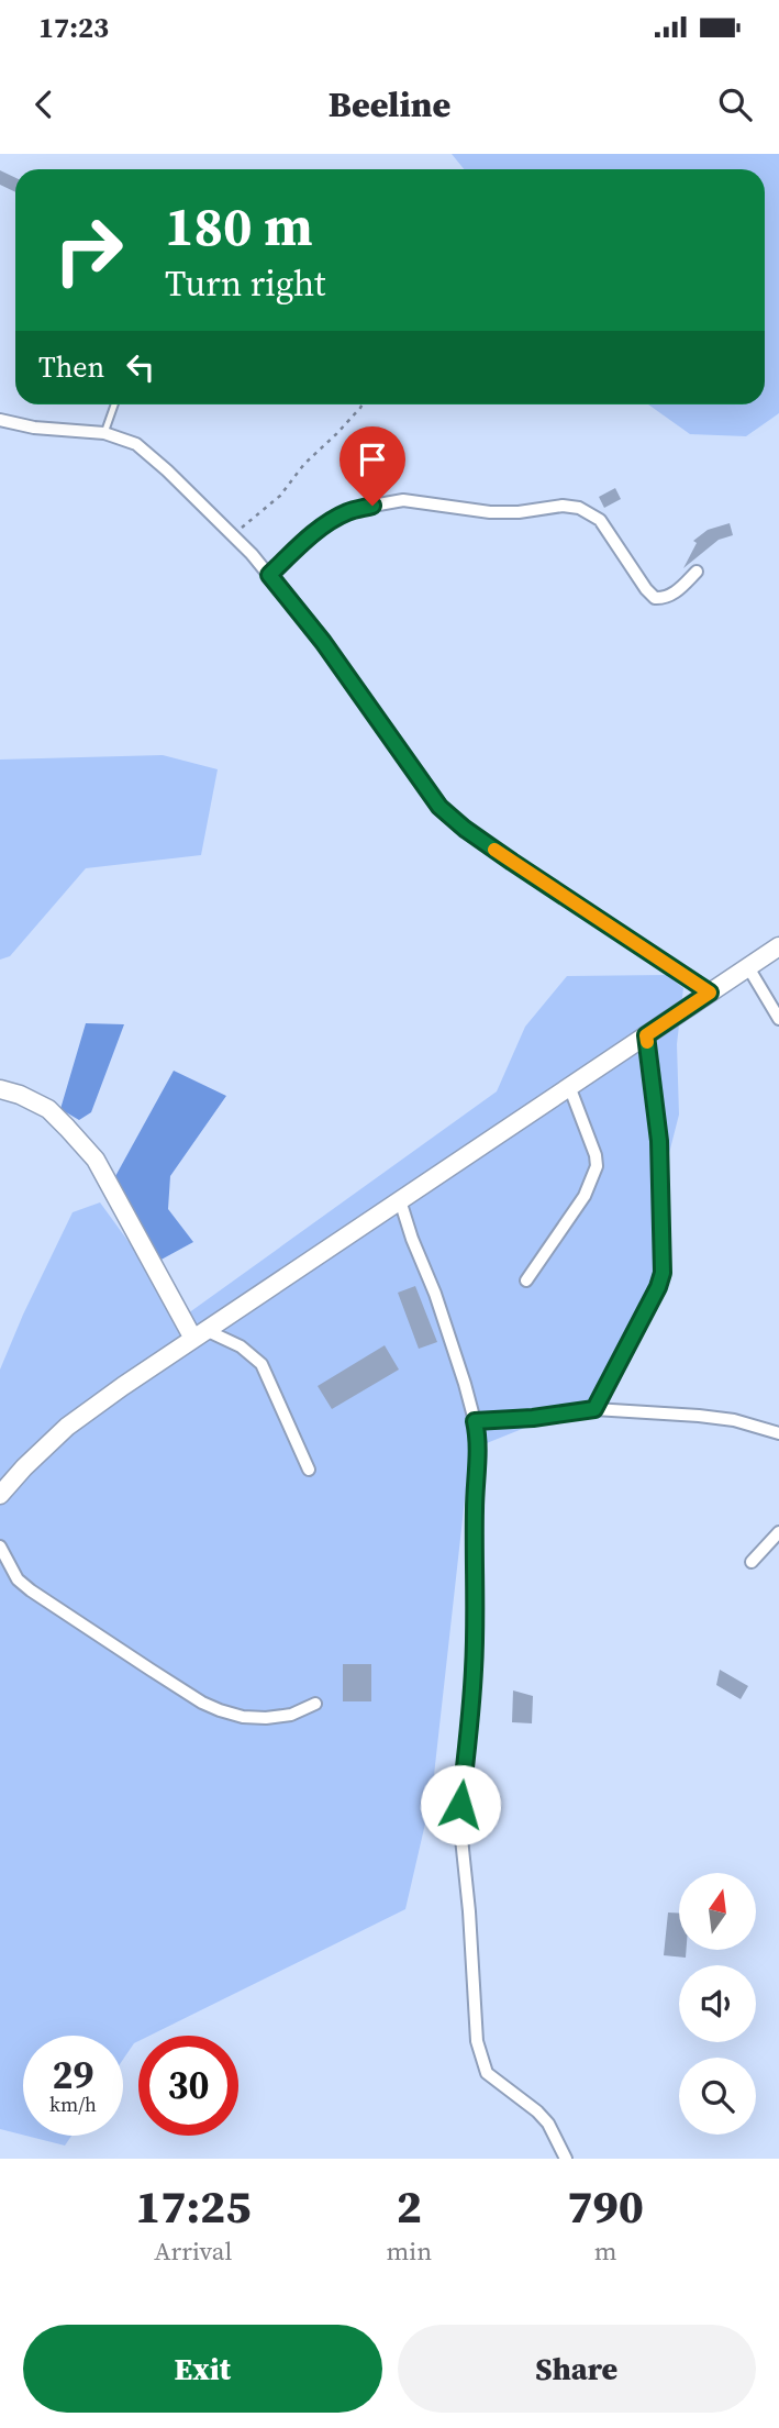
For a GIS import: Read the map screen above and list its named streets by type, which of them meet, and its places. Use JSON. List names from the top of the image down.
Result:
{
  "north": "top",
  "page": {
    "status": "17:23",
    "header": "Beeline",
    "turn": ["180 m", "Turn right"],
    "then": "Then",
    "speed": "29 km/h",
    "limit": "30",
    "eta": [
      "17:25",
      "Arrival",
      "2",
      "min",
      "790",
      "m"
    ],
    "buttons": ["Exit", "Share"]
  }
}
